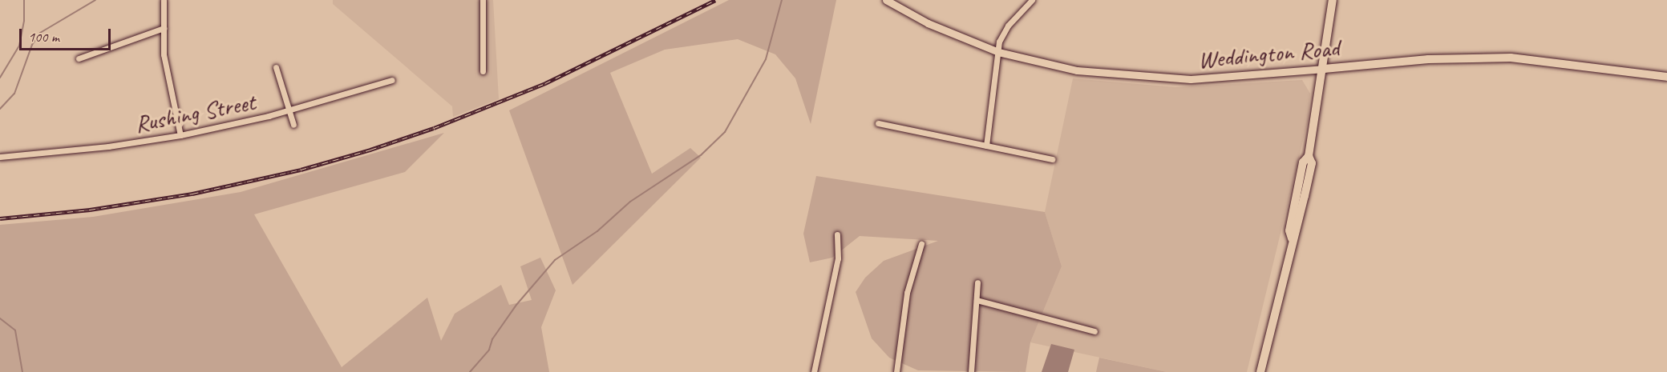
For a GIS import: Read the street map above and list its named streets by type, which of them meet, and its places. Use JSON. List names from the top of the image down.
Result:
{
  "streets": {
    "main road": ["Weddington Road"],
    "street": ["Rushing Street"]
  },
  "scale_bar": "100 m"
}
